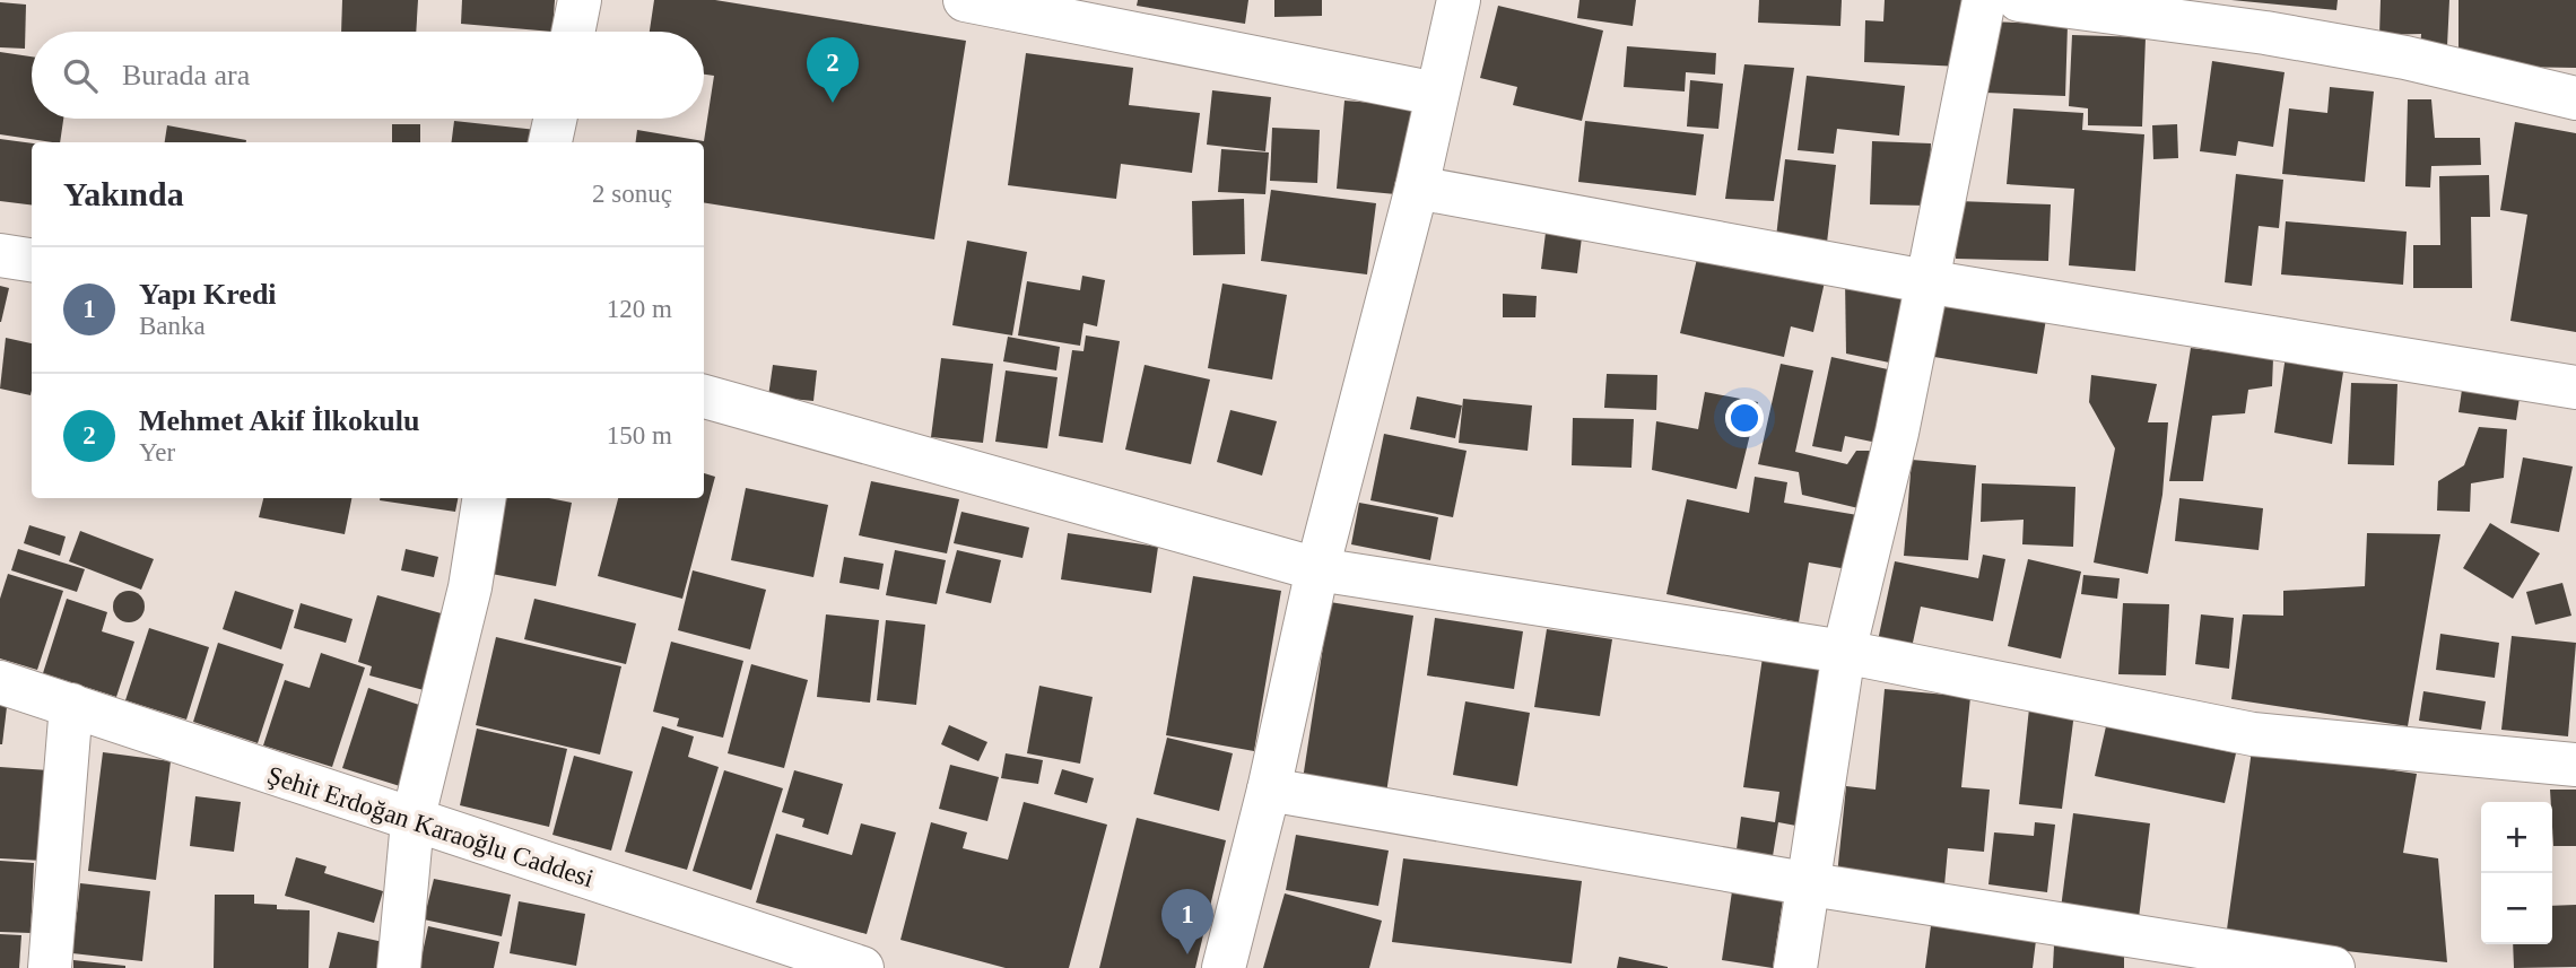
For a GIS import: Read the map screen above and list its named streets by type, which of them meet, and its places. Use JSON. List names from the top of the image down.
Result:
{
  "streets": {
    "street": ["Şehit Erdoğan Karaoğlu Caddesi"]
  },
  "page": {
    "search": "Burada ara",
    "pins": ["2", "1"],
    "heading": ["Yakında", "2 sonuç"],
    "list": [
      {
        "mark": "1",
        "name": "Yapı Kredi",
        "note": "Banka",
        "value": "120 m"
      },
      {
        "mark": "2",
        "name": "Mehmet Akif İlkokulu",
        "note": "Yer",
        "value": "150 m"
      }
    ],
    "map_buttons": ["+", "−"]
  }
}
